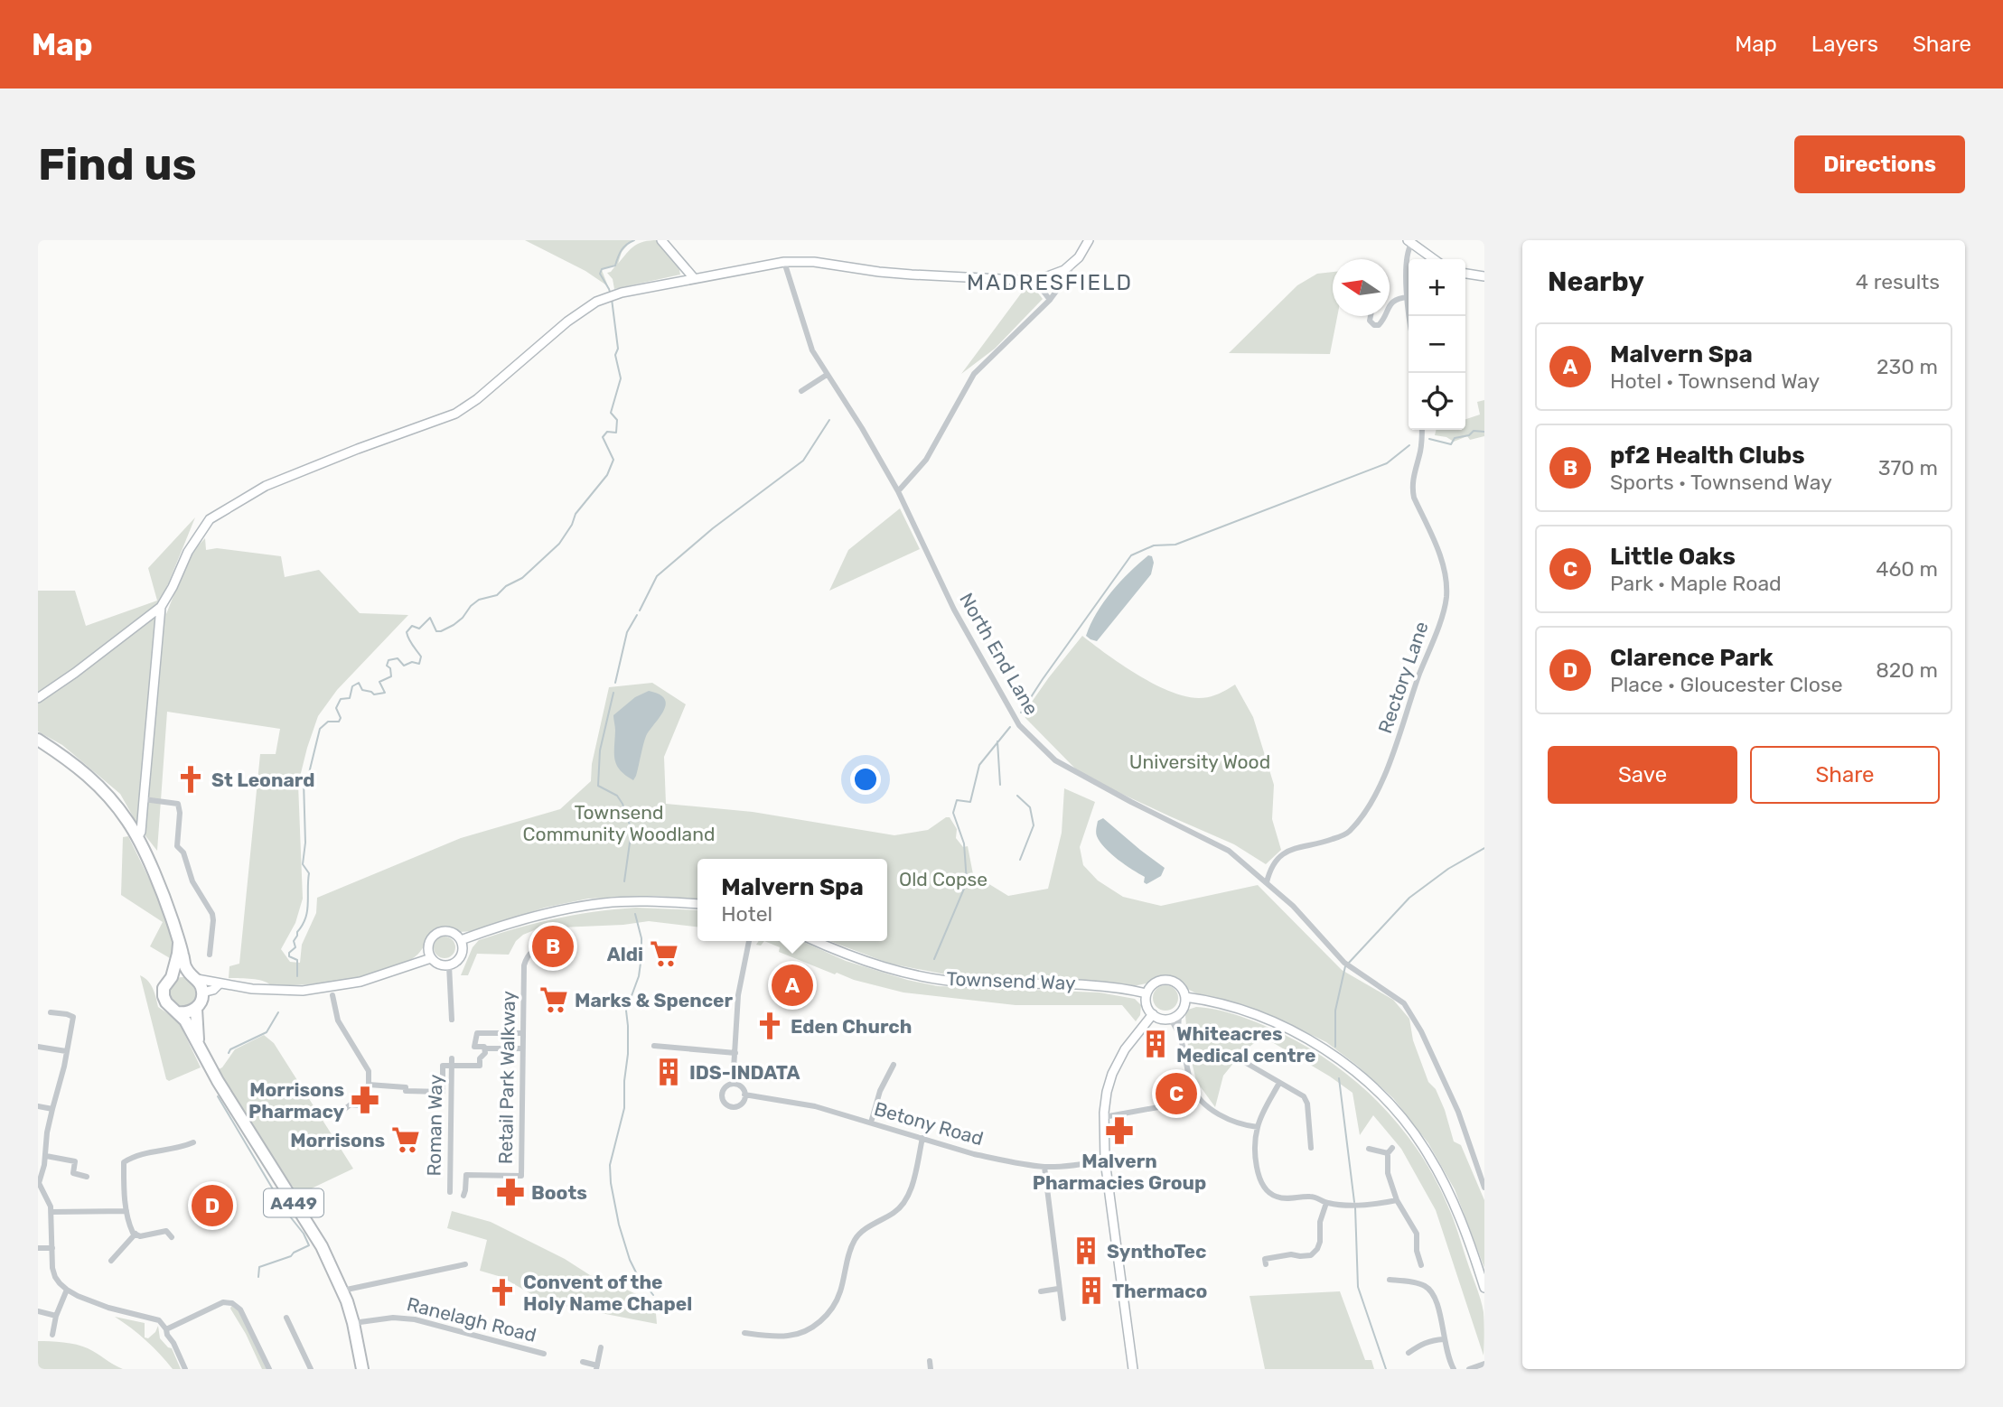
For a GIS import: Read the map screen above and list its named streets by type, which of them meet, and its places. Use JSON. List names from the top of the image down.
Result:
{
  "streets": {
    "highway": ["A449"],
    "street": [
      "North End Lane",
      "Rectory Lane",
      "Townsend Way",
      "Retail Park Walkway",
      "Betony Road",
      "Roman Way",
      "Ranelagh Road"
    ]
  },
  "crossings": [
    ["North End Lane", "Rectory Lane"],
    ["A449", "Ranelagh Road"]
  ],
  "districts": ["MADRESFIELD"],
  "parks": ["University Wood", "Townsend Community Woodland", "Old Copse"],
  "places": {
    "church": ["St Leonard", "Eden Church", "Convent of the Holy Name Chapel"],
    "supermarket": ["Aldi", "Marks & Spencer", "Morrisons"],
    "building": [
      "Whiteacres Medical centre",
      "IDS-INDATA",
      "SynthoTec",
      "Thermaco"
    ],
    "pharmacy": ["Morrisons Pharmacy", "Malvern Pharmacies Group", "Boots"]
  },
  "north": "left",
  "page": {
    "header": "Map",
    "nav": ["Map", "Layers", "Share"],
    "buttons": [
      "Directions",
      ["Save", "Share"]
    ],
    "title": "Find us",
    "heading": ["Nearby", "4 results"],
    "map_buttons": ["+", "−"],
    "list": [
      {
        "mark": "A",
        "name": "Malvern Spa",
        "note": "Hotel · Townsend Way",
        "value": "230 m"
      },
      {
        "mark": "B",
        "name": "pf2 Health Clubs",
        "note": "Sports · Townsend Way",
        "value": "370 m"
      },
      {
        "mark": "C",
        "name": "Little Oaks",
        "note": "Park · Maple Road",
        "value": "460 m"
      },
      {
        "mark": "D",
        "name": "Clarence Park",
        "note": "Place · Gloucester Close",
        "value": "820 m"
      }
    ],
    "popup": ["Malvern Spa", "Hotel"],
    "pins": [
      "B",
      "A",
      "C",
      "D"
    ]
  }
}
